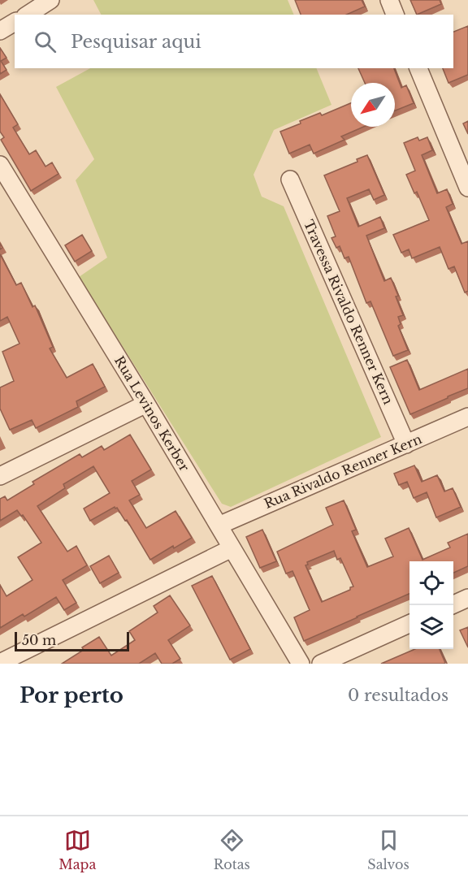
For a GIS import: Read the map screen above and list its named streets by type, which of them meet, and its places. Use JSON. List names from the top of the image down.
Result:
{
  "streets": {
    "street": ["Travessa Rivaldo Renner Kern", "Rua Levinos Kerber", "Rua Rivaldo Renner Kern"]
  },
  "crossings": [
    ["Travessa Rivaldo Renner Kern", "Rua Rivaldo Renner Kern"],
    ["Rua Levinos Kerber", "Rua Rivaldo Renner Kern"]
  ],
  "scale_bar": "50 m",
  "north": "bottom left",
  "page": {
    "search": "Pesquisar aqui",
    "scale": "50 m",
    "heading": ["Por perto", "0 resultados"],
    "nav": ["Mapa", "Rotas", "Salvos"]
  }
}
